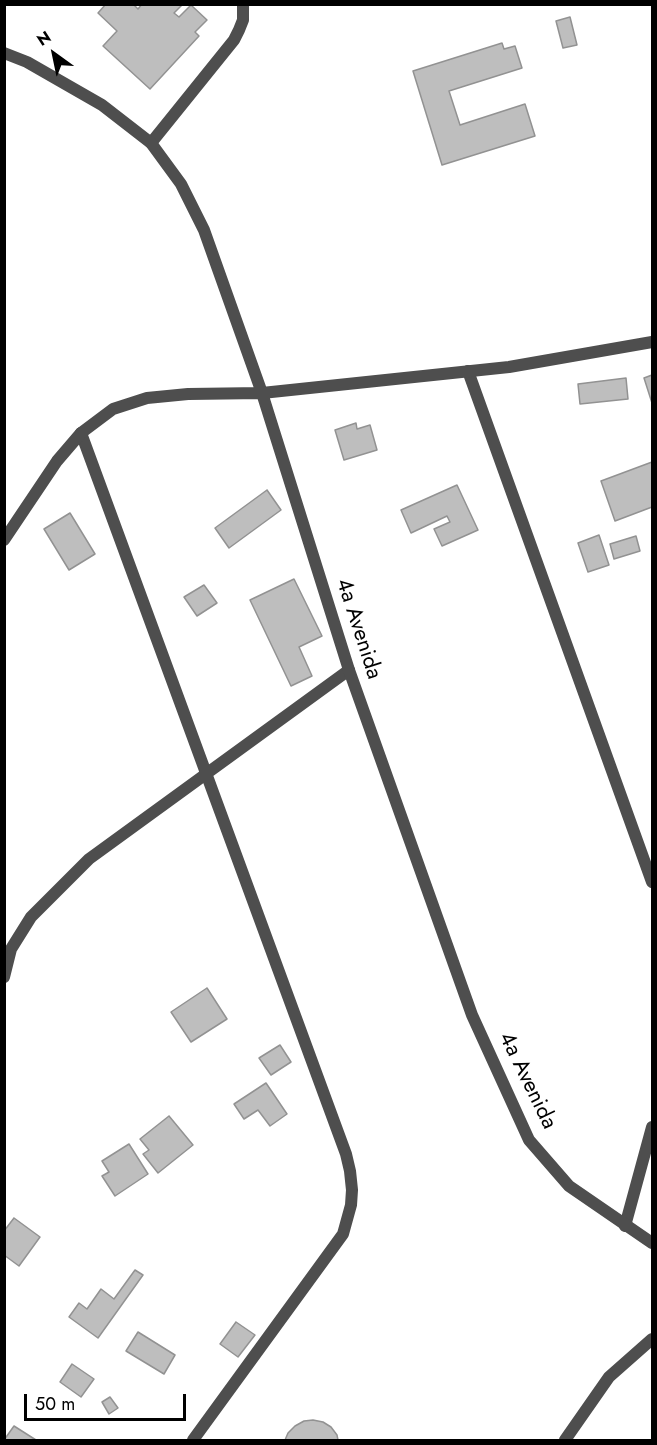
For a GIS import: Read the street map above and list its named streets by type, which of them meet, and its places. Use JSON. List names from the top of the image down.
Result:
{
  "streets": {
    "street": ["4a Avenida"]
  },
  "scale_bar": "50 m",
  "north": "top left"
}
